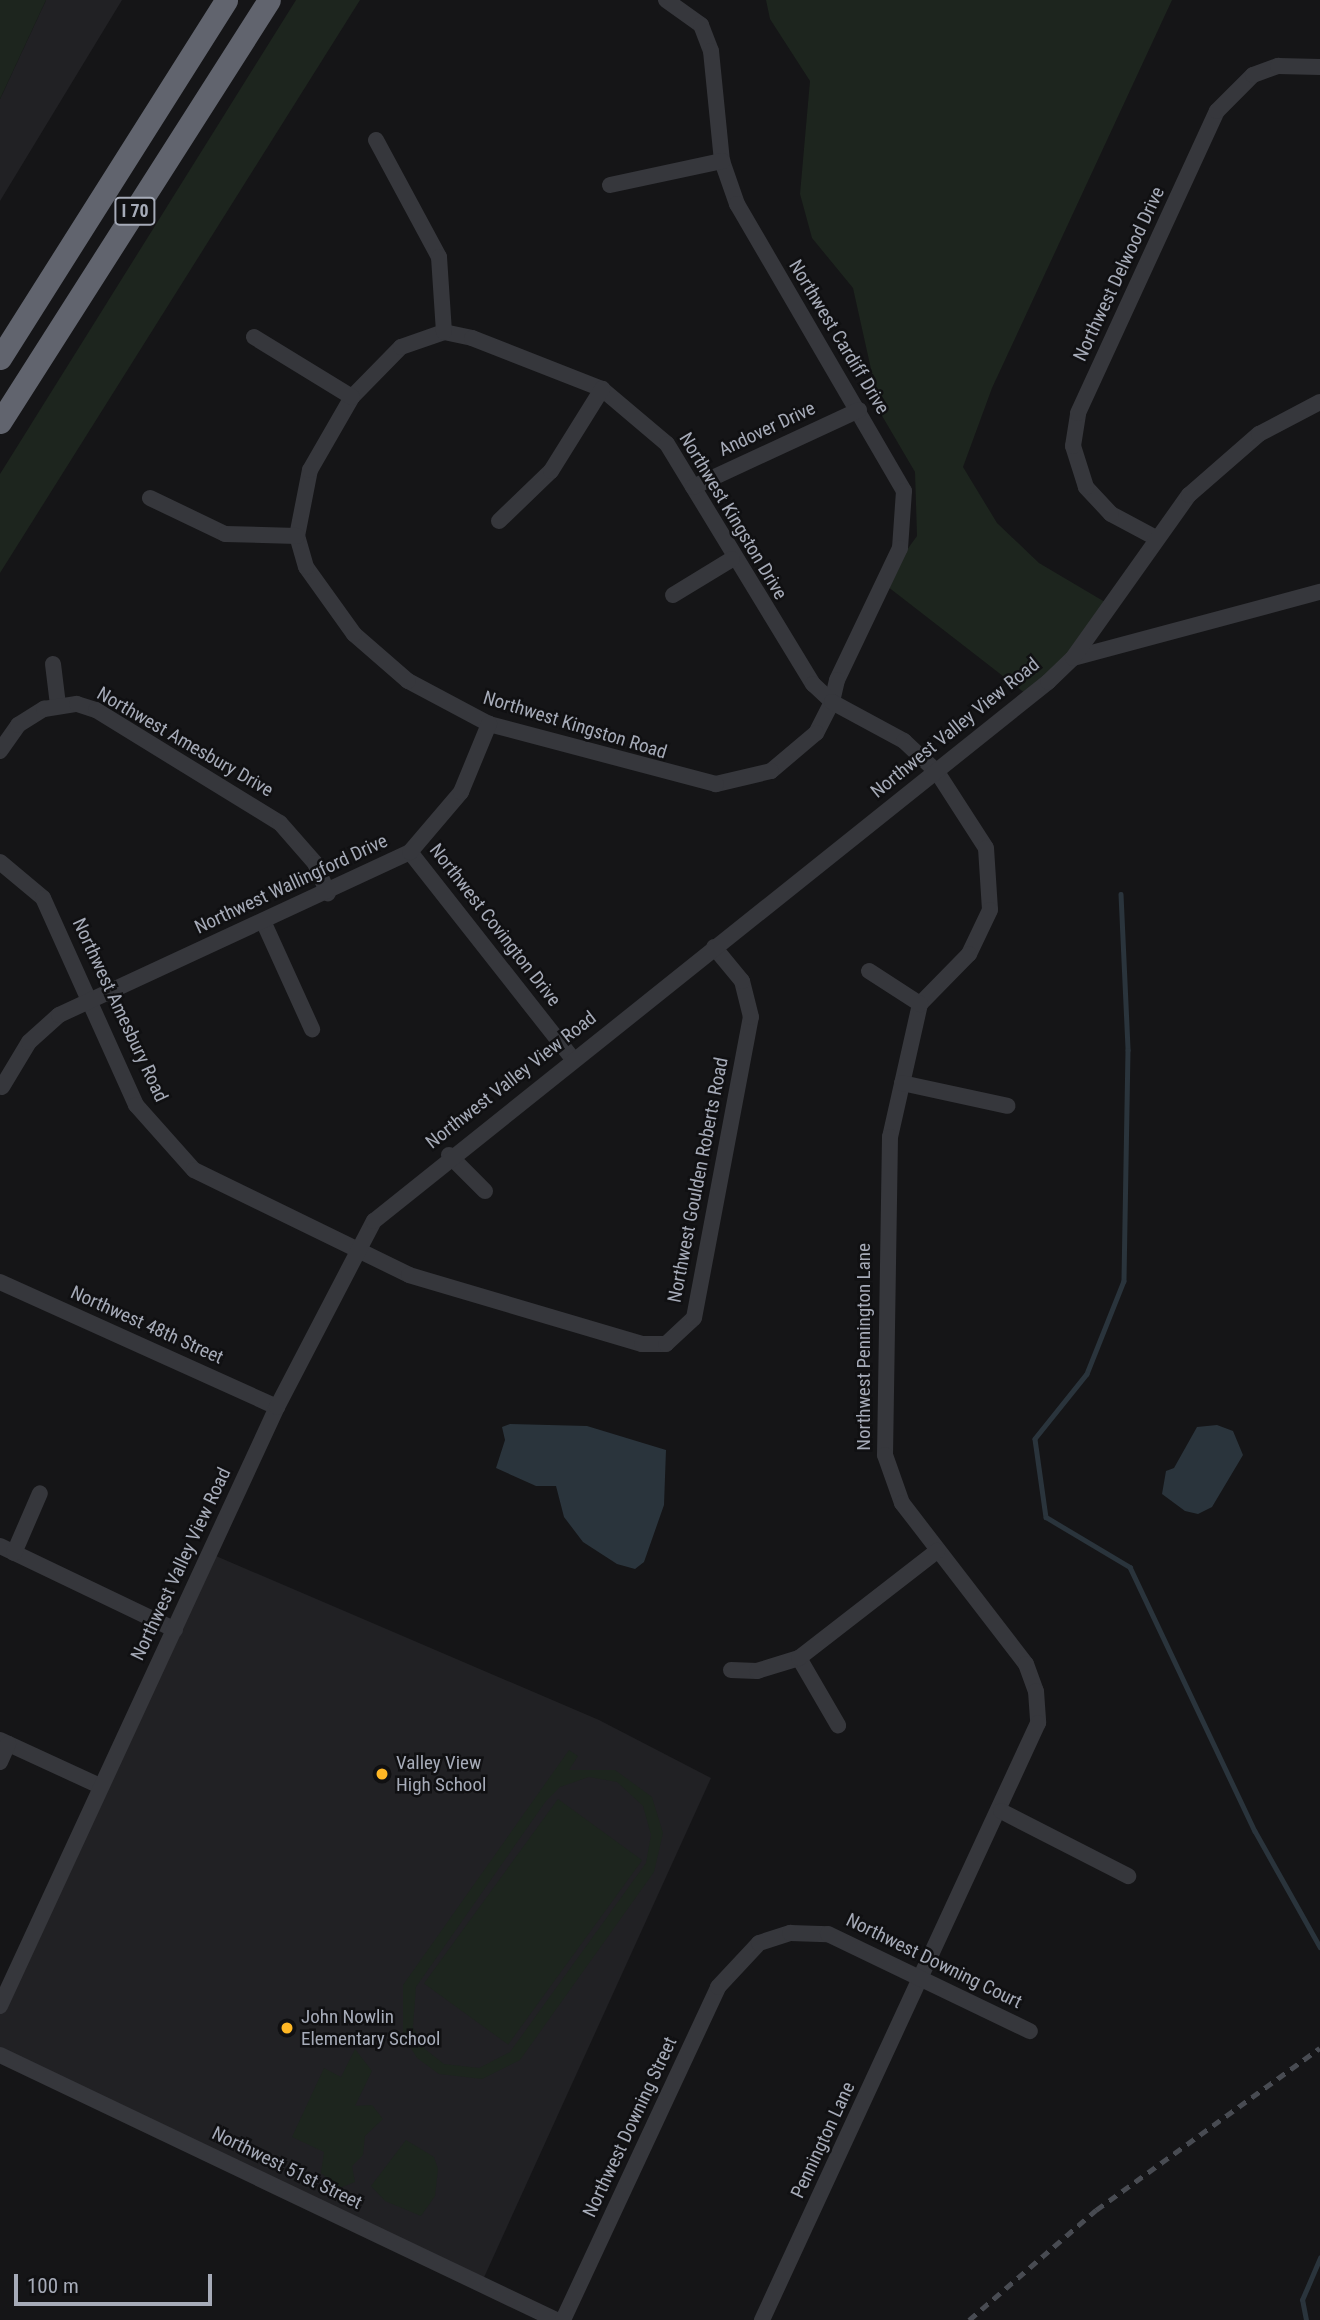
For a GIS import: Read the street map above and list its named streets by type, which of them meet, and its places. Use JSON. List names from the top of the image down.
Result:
{
  "streets": {
    "highway": ["I 70"],
    "street": [
      "Northwest Delwood Drive",
      "Northwest Cardiff Drive",
      "Andover Drive",
      "Northwest Kingston Drive",
      "Northwest Kingston Road",
      "Northwest Valley View Road",
      "Northwest Amesbury Drive",
      "Northwest Wallingford Drive",
      "Northwest Covington Drive",
      "Northwest Amesbury Road",
      "Northwest Goulden Roberts Road",
      "Northwest 48th Street",
      "Northwest Pennington Lane",
      "Northwest Downing Court",
      "Northwest Downing Street",
      "Pennington Lane",
      "Northwest 51st Street"
    ]
  },
  "crossings": [
    ["Northwest Delwood Drive", "Northwest Valley View Road"],
    ["Northwest Cardiff Drive", "Andover Drive"],
    ["Northwest Cardiff Drive", "Northwest Kingston Drive"],
    ["Northwest Cardiff Drive", "Northwest Kingston Road"],
    ["Andover Drive", "Northwest Kingston Drive"],
    ["Northwest Kingston Drive", "Northwest Kingston Road"],
    ["Northwest Kingston Drive", "Northwest Valley View Road"],
    ["Northwest Kingston Road", "Northwest Wallingford Drive"],
    ["Northwest Valley View Road", "Northwest Covington Drive"],
    ["Northwest Valley View Road", "Northwest Amesbury Road"],
    ["Northwest Valley View Road", "Northwest Goulden Roberts Road"],
    ["Northwest Valley View Road", "Northwest 48th Street"],
    ["Northwest Amesbury Drive", "Northwest Wallingford Drive"],
    ["Northwest Wallingford Drive", "Northwest Covington Drive"],
    ["Northwest Wallingford Drive", "Northwest Amesbury Road"],
    ["Northwest Amesbury Road", "Northwest Goulden Roberts Road"],
    ["Northwest Pennington Lane", "Northwest Downing Court"],
    ["Northwest Pennington Lane", "Pennington Lane"],
    ["Northwest Downing Court", "Northwest Downing Street"],
    ["Northwest Downing Court", "Pennington Lane"]
  ],
  "places": ["Valley View High School", "John Nowlin Elementary School"],
  "scale_bar": "100 m"
}
